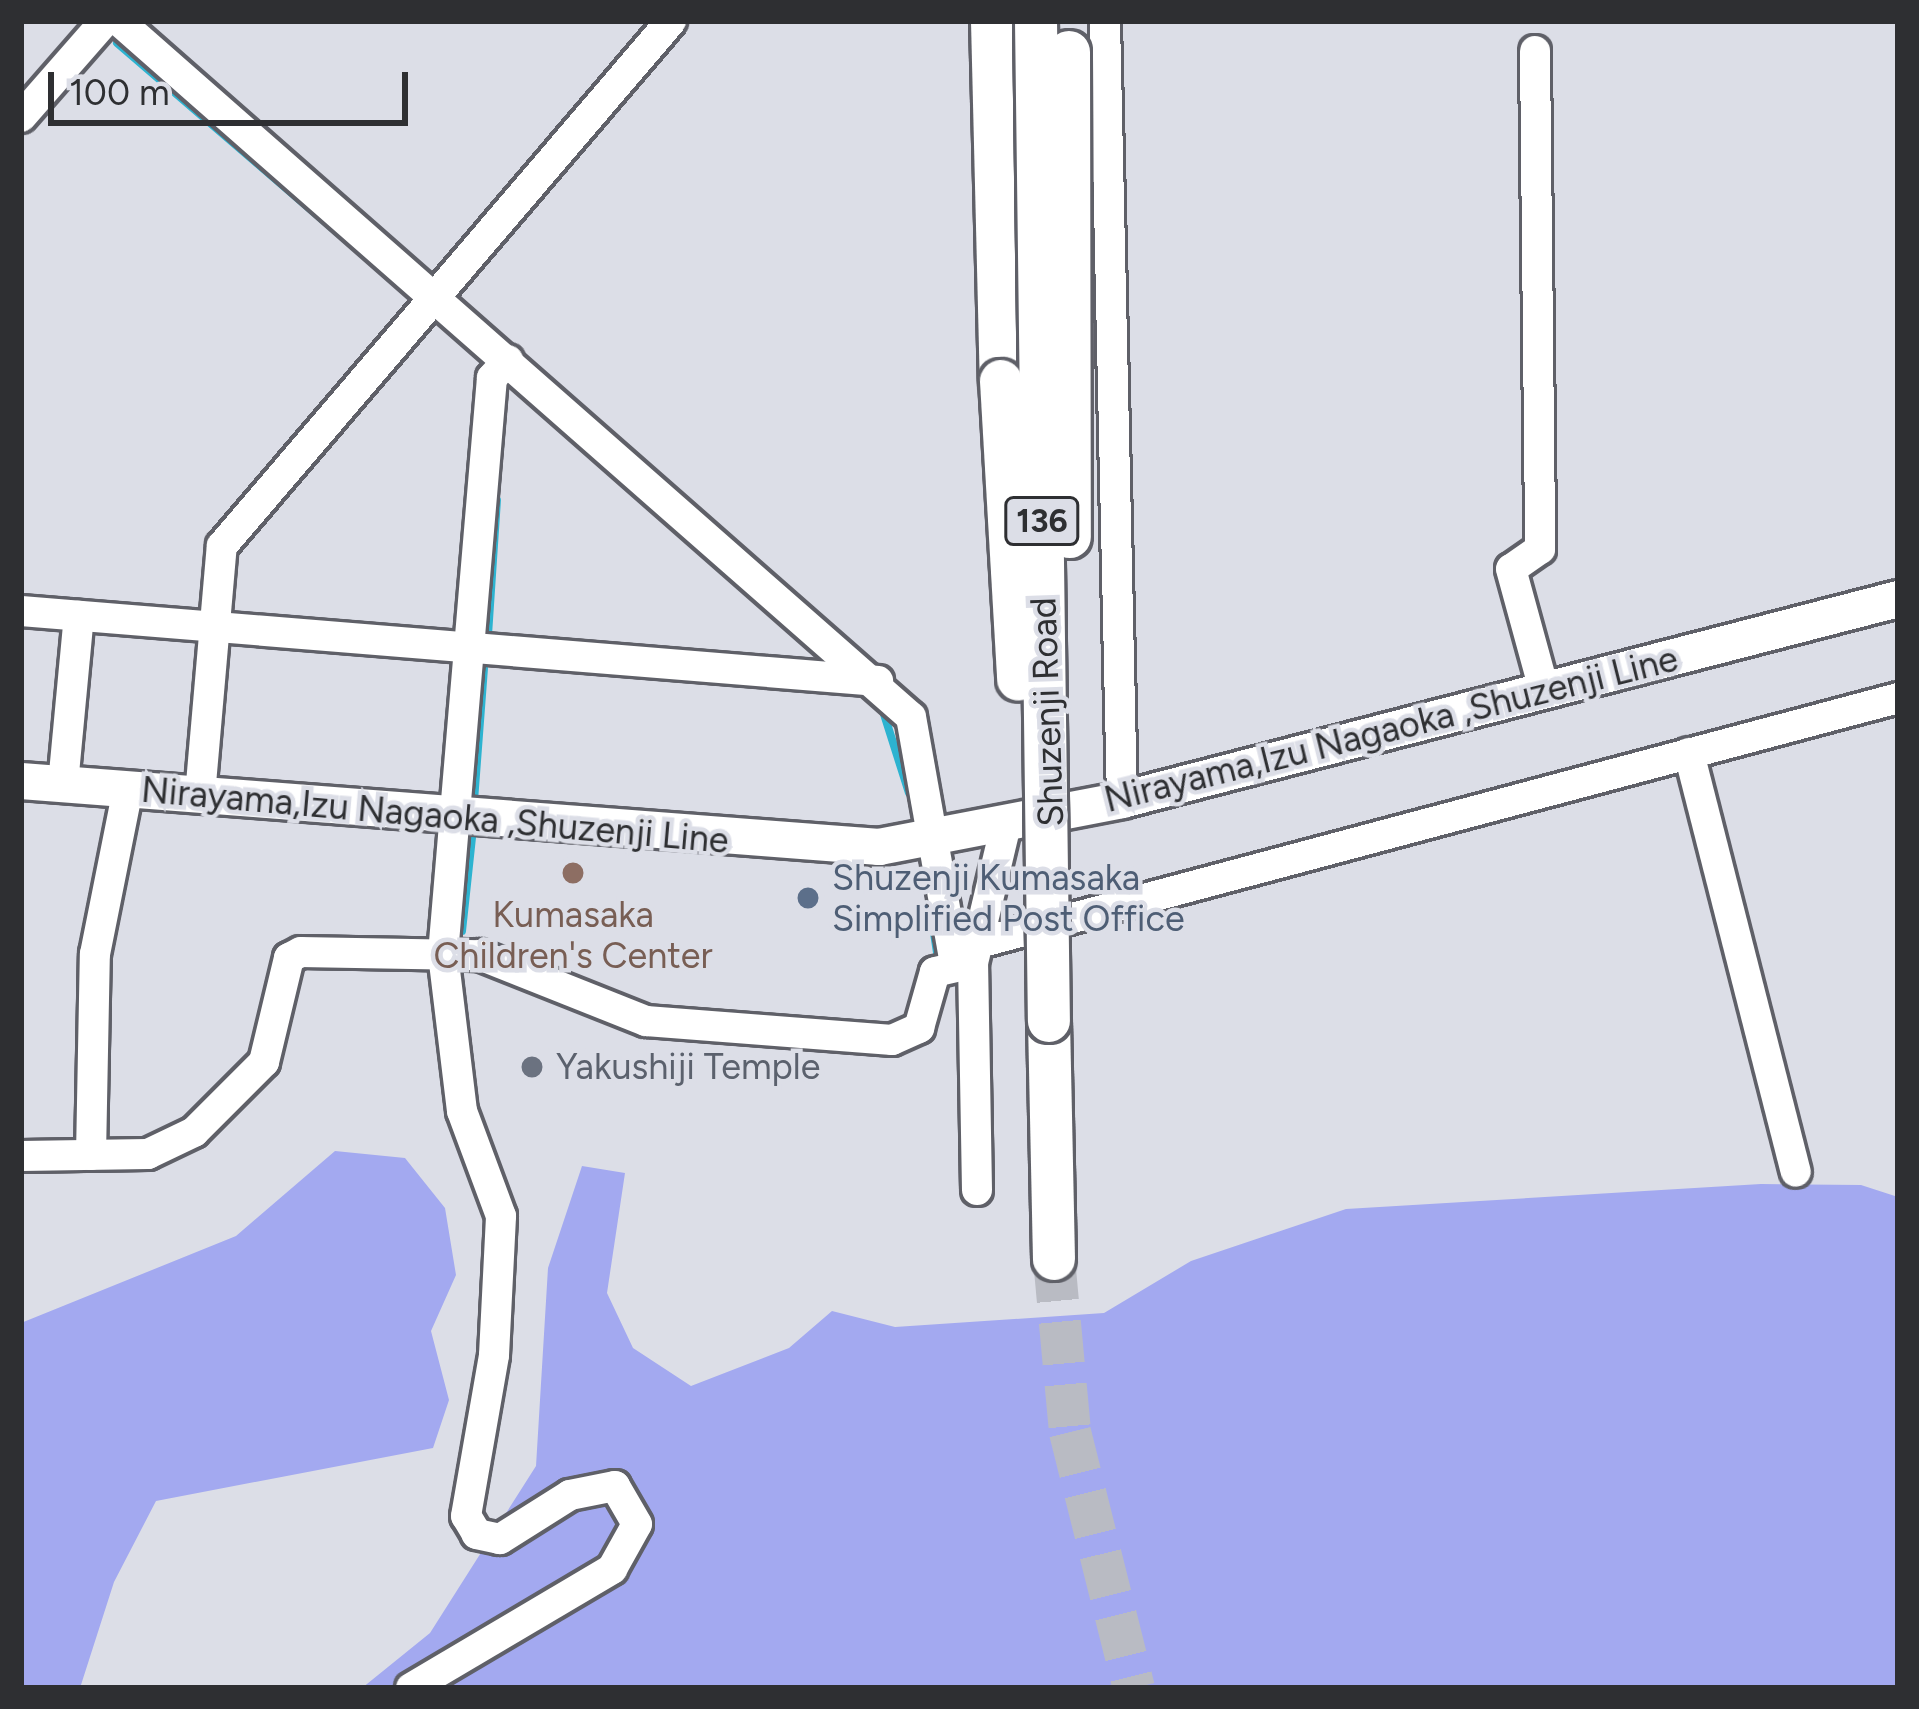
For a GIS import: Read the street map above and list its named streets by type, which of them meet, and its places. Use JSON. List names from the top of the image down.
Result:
{
  "streets": {
    "highway": ["136", "Shuzenji Road"],
    "main road": ["Nirayama,Izu Nagaoka ,Shuzenji Line"]
  },
  "places": ["Kumasaka Children's Center", "Shuzenji Kumasaka Simplified Post Office", "Yakushiji Temple"],
  "scale_bar": "100 m"
}
